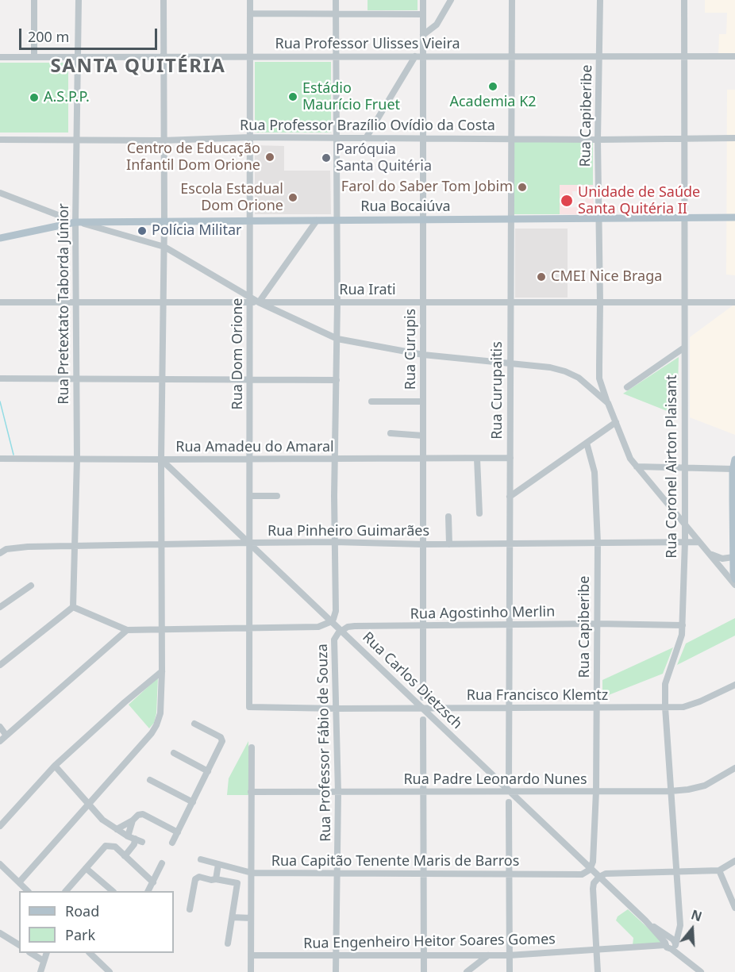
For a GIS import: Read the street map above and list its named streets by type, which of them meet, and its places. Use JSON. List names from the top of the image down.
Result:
{
  "streets": {
    "main road": ["Rua Bocaiúva"],
    "street": [
      "Rua Professor Ulisses Vieira",
      "Rua Capiberibe",
      "Rua Professor Brazílio Ovídio da Costa",
      "Rua Irati",
      "Rua Pretextato Taborda Júnior",
      "Rua Curupis",
      "Rua Dom Orione",
      "Rua Curupaitis",
      "Rua Amadeu do Amaral",
      "Rua Coronel Airton Plaisant",
      "Rua Pinheiro Guimarães",
      "Rua Agostinho Merlin",
      "Rua Carlos Dietzsch",
      "Rua Francisco Klemtz",
      "Rua Professor Fábio de Souza",
      "Rua Padre Leonardo Nunes",
      "Rua Capitão Tenente Maris de Barros",
      "Rua Engenheiro Heitor Soares Gomes"
    ]
  },
  "crossings": [
    ["Rua Professor Ulisses Vieira", "Rua Capiberibe"],
    ["Rua Professor Ulisses Vieira", "Rua Pretextato Taborda Júnior"],
    ["Rua Professor Ulisses Vieira", "Rua Curupis"],
    ["Rua Professor Ulisses Vieira", "Rua Dom Orione"],
    ["Rua Professor Ulisses Vieira", "Rua Curupaitis"],
    ["Rua Professor Ulisses Vieira", "Rua Coronel Airton Plaisant"],
    ["Rua Capiberibe", "Rua Professor Brazílio Ovídio da Costa"],
    ["Rua Capiberibe", "Rua Bocaiúva"],
    ["Rua Capiberibe", "Rua Irati"],
    ["Rua Capiberibe", "Rua Coronel Airton Plaisant"],
    ["Rua Capiberibe", "Rua Pinheiro Guimarães"],
    ["Rua Capiberibe", "Rua Agostinho Merlin"],
    ["Rua Capiberibe", "Rua Carlos Dietzsch"],
    ["Rua Capiberibe", "Rua Francisco Klemtz"],
    ["Rua Capiberibe", "Rua Padre Leonardo Nunes"],
    ["Rua Capiberibe", "Rua Capitão Tenente Maris de Barros"],
    ["Rua Professor Brazílio Ovídio da Costa", "Rua Pretextato Taborda Júnior"],
    ["Rua Professor Brazílio Ovídio da Costa", "Rua Curupis"],
    ["Rua Professor Brazílio Ovídio da Costa", "Rua Dom Orione"],
    ["Rua Professor Brazílio Ovídio da Costa", "Rua Curupaitis"],
    ["Rua Professor Brazílio Ovídio da Costa", "Rua Coronel Airton Plaisant"],
    ["Rua Bocaiúva", "Rua Pretextato Taborda Júnior"],
    ["Rua Bocaiúva", "Rua Curupis"],
    ["Rua Bocaiúva", "Rua Dom Orione"],
    ["Rua Bocaiúva", "Rua Curupaitis"],
    ["Rua Bocaiúva", "Rua Coronel Airton Plaisant"],
    ["Rua Irati", "Rua Pretextato Taborda Júnior"],
    ["Rua Irati", "Rua Curupis"],
    ["Rua Irati", "Rua Dom Orione"],
    ["Rua Irati", "Rua Curupaitis"],
    ["Rua Irati", "Rua Coronel Airton Plaisant"],
    ["Rua Pretextato Taborda Júnior", "Rua Amadeu do Amaral"],
    ["Rua Pretextato Taborda Júnior", "Rua Pinheiro Guimarães"],
    ["Rua Curupis", "Rua Amadeu do Amaral"],
    ["Rua Curupis", "Rua Pinheiro Guimarães"],
    ["Rua Curupis", "Rua Agostinho Merlin"],
    ["Rua Dom Orione", "Rua Amadeu do Amaral"],
    ["Rua Dom Orione", "Rua Pinheiro Guimarães"],
    ["Rua Dom Orione", "Rua Carlos Dietzsch"],
    ["Rua Dom Orione", "Rua Francisco Klemtz"],
    ["Rua Curupaitis", "Rua Amadeu do Amaral"],
    ["Rua Curupaitis", "Rua Pinheiro Guimarães"],
    ["Rua Curupaitis", "Rua Agostinho Merlin"],
    ["Rua Curupaitis", "Rua Francisco Klemtz"],
    ["Rua Amadeu do Amaral", "Rua Carlos Dietzsch"],
    ["Rua Coronel Airton Plaisant", "Rua Pinheiro Guimarães"],
    ["Rua Coronel Airton Plaisant", "Rua Agostinho Merlin"],
    ["Rua Coronel Airton Plaisant", "Rua Carlos Dietzsch"],
    ["Rua Coronel Airton Plaisant", "Rua Francisco Klemtz"],
    ["Rua Coronel Airton Plaisant", "Rua Padre Leonardo Nunes"],
    ["Rua Pinheiro Guimarães", "Rua Carlos Dietzsch"],
    ["Rua Agostinho Merlin", "Rua Carlos Dietzsch"],
    ["Rua Agostinho Merlin", "Rua Professor Fábio de Souza"],
    ["Rua Carlos Dietzsch", "Rua Francisco Klemtz"],
    ["Rua Carlos Dietzsch", "Rua Professor Fábio de Souza"],
    ["Rua Carlos Dietzsch", "Rua Padre Leonardo Nunes"],
    ["Rua Carlos Dietzsch", "Rua Capitão Tenente Maris de Barros"],
    ["Rua Carlos Dietzsch", "Rua Engenheiro Heitor Soares Gomes"],
    ["Rua Francisco Klemtz", "Rua Professor Fábio de Souza"],
    ["Rua Professor Fábio de Souza", "Rua Padre Leonardo Nunes"],
    ["Rua Professor Fábio de Souza", "Rua Capitão Tenente Maris de Barros"],
    ["Rua Professor Fábio de Souza", "Rua Engenheiro Heitor Soares Gomes"]
  ],
  "districts": ["SANTA QUITÉRIA"],
  "places": [
    "Academia K2",
    "Estádio Maurício Fruet",
    "A.S.P.P.",
    "Centro de Educação Infantil Dom Orione",
    "Paróquia Santa Quitéria",
    "Farol do Saber Tom Jobim",
    "Escola Estadual Dom Orione",
    "Unidade de Saúde Santa Quitéria II",
    "Polícia Militar",
    "CMEI Nice Braga"
  ],
  "legend": ["Road", "Park"],
  "scale_bar": "200 m",
  "north": "top"
}
